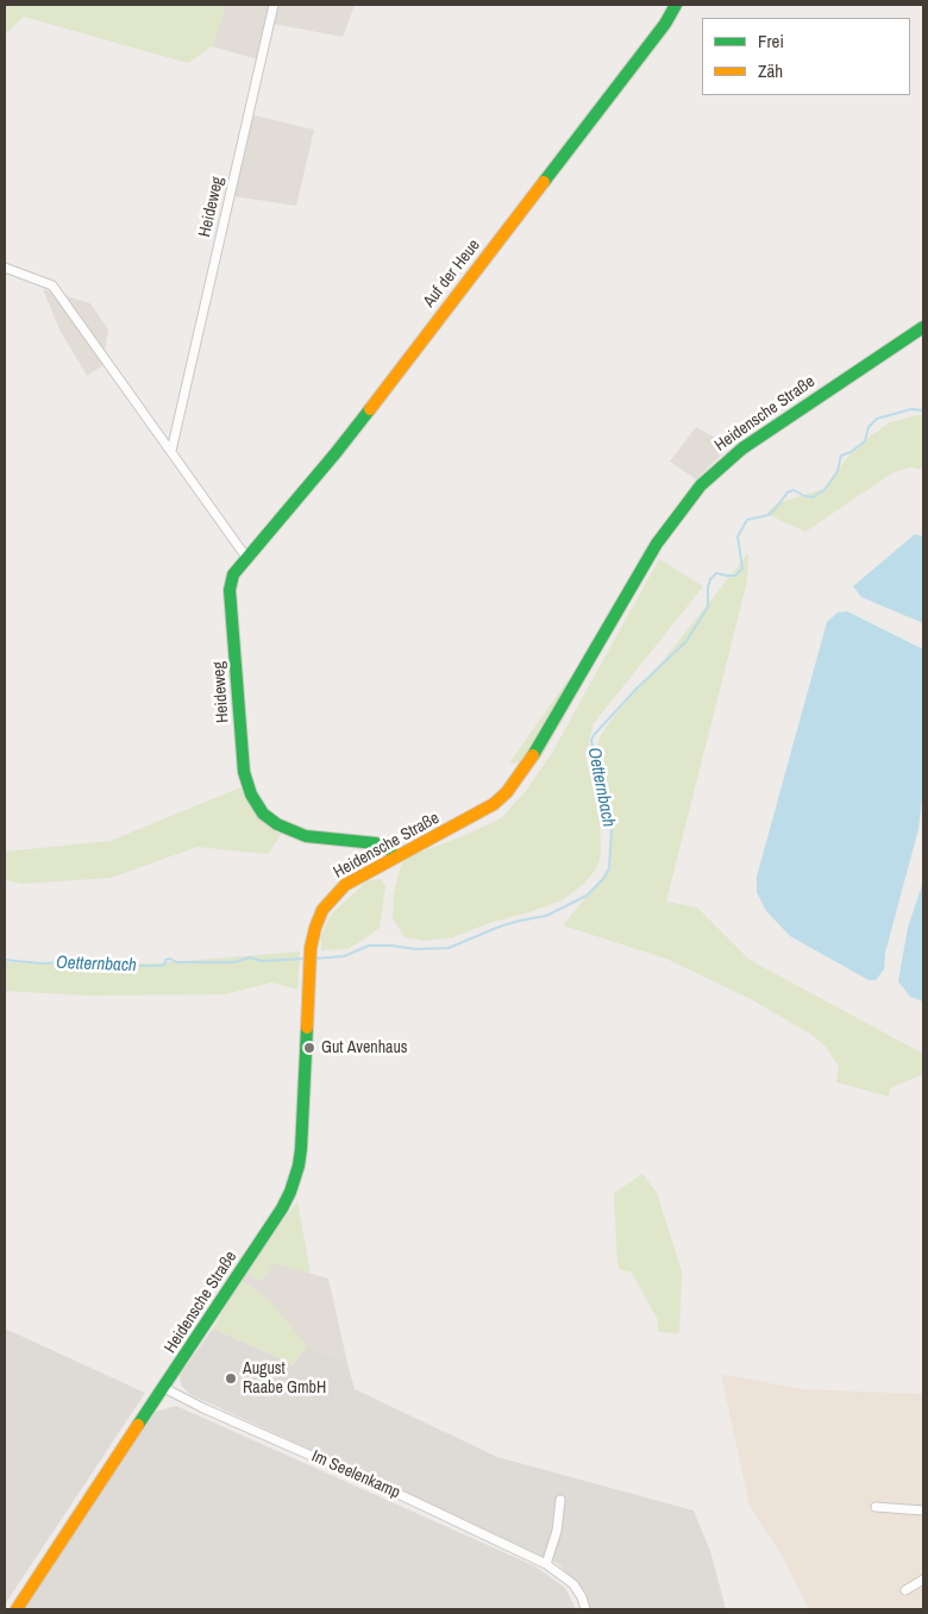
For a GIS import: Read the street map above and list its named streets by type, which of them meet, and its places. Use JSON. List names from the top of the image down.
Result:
{
  "streets": {
    "main road": ["Heideweg", "Auf der Heue", "Heidensche Straße"],
    "street": ["Im Seelenkamp"]
  },
  "crossings": [
    ["Heideweg", "Auf der Heue"],
    ["Heideweg", "Heidensche Straße"],
    ["Heidensche Straße", "Im Seelenkamp"]
  ],
  "water": ["Oetternbach"],
  "places": ["Gut Avenhaus", "August Raabe GmbH"],
  "legend": ["Frei", "Zäh"]
}
